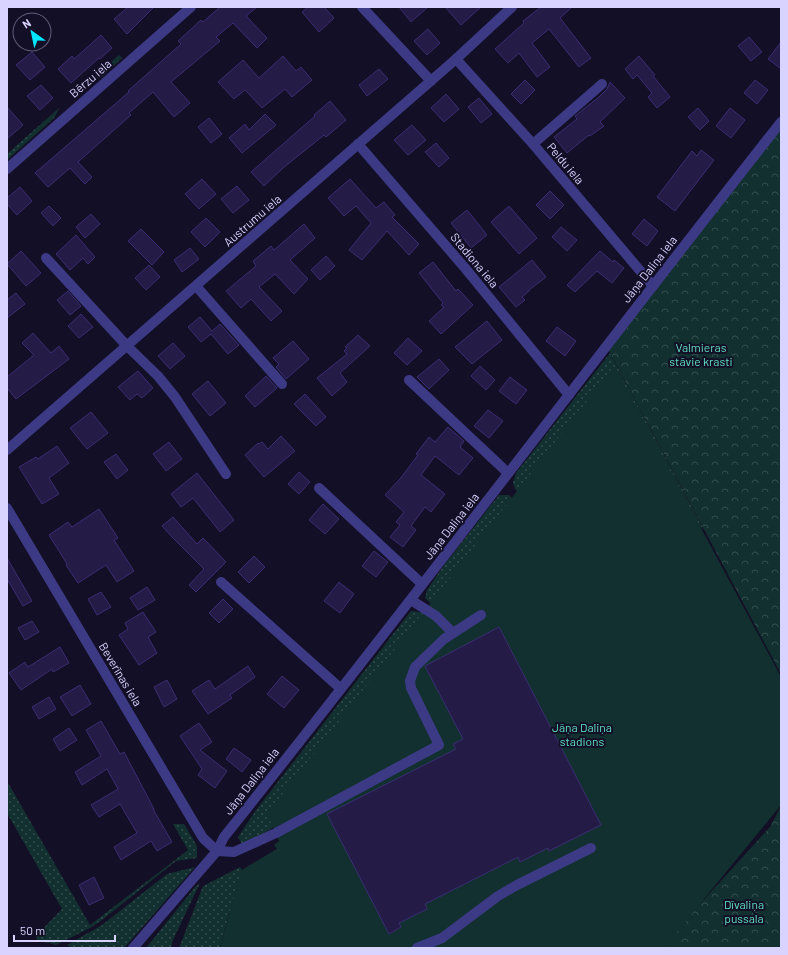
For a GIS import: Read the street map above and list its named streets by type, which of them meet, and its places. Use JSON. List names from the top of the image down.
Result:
{
  "streets": {
    "street": [
      "Bērzu iela",
      "Peldu iela",
      "Austrumu iela",
      "Stadiona iela",
      "Jāņa Daliņa iela",
      "Beverīnas iela"
    ]
  },
  "crossings": [
    ["Peldu iela", "Austrumu iela"],
    ["Peldu iela", "Jāņa Daliņa iela"],
    ["Austrumu iela", "Stadiona iela"],
    ["Stadiona iela", "Jāņa Daliņa iela"],
    ["Jāņa Daliņa iela", "Beverīnas iela"]
  ],
  "parks": ["Valmieras stāvie krasti", "Jāņa Daliņa stadions", "Dīvaliņa pussala"],
  "scale_bar": "50 m",
  "north": "top left"
}
